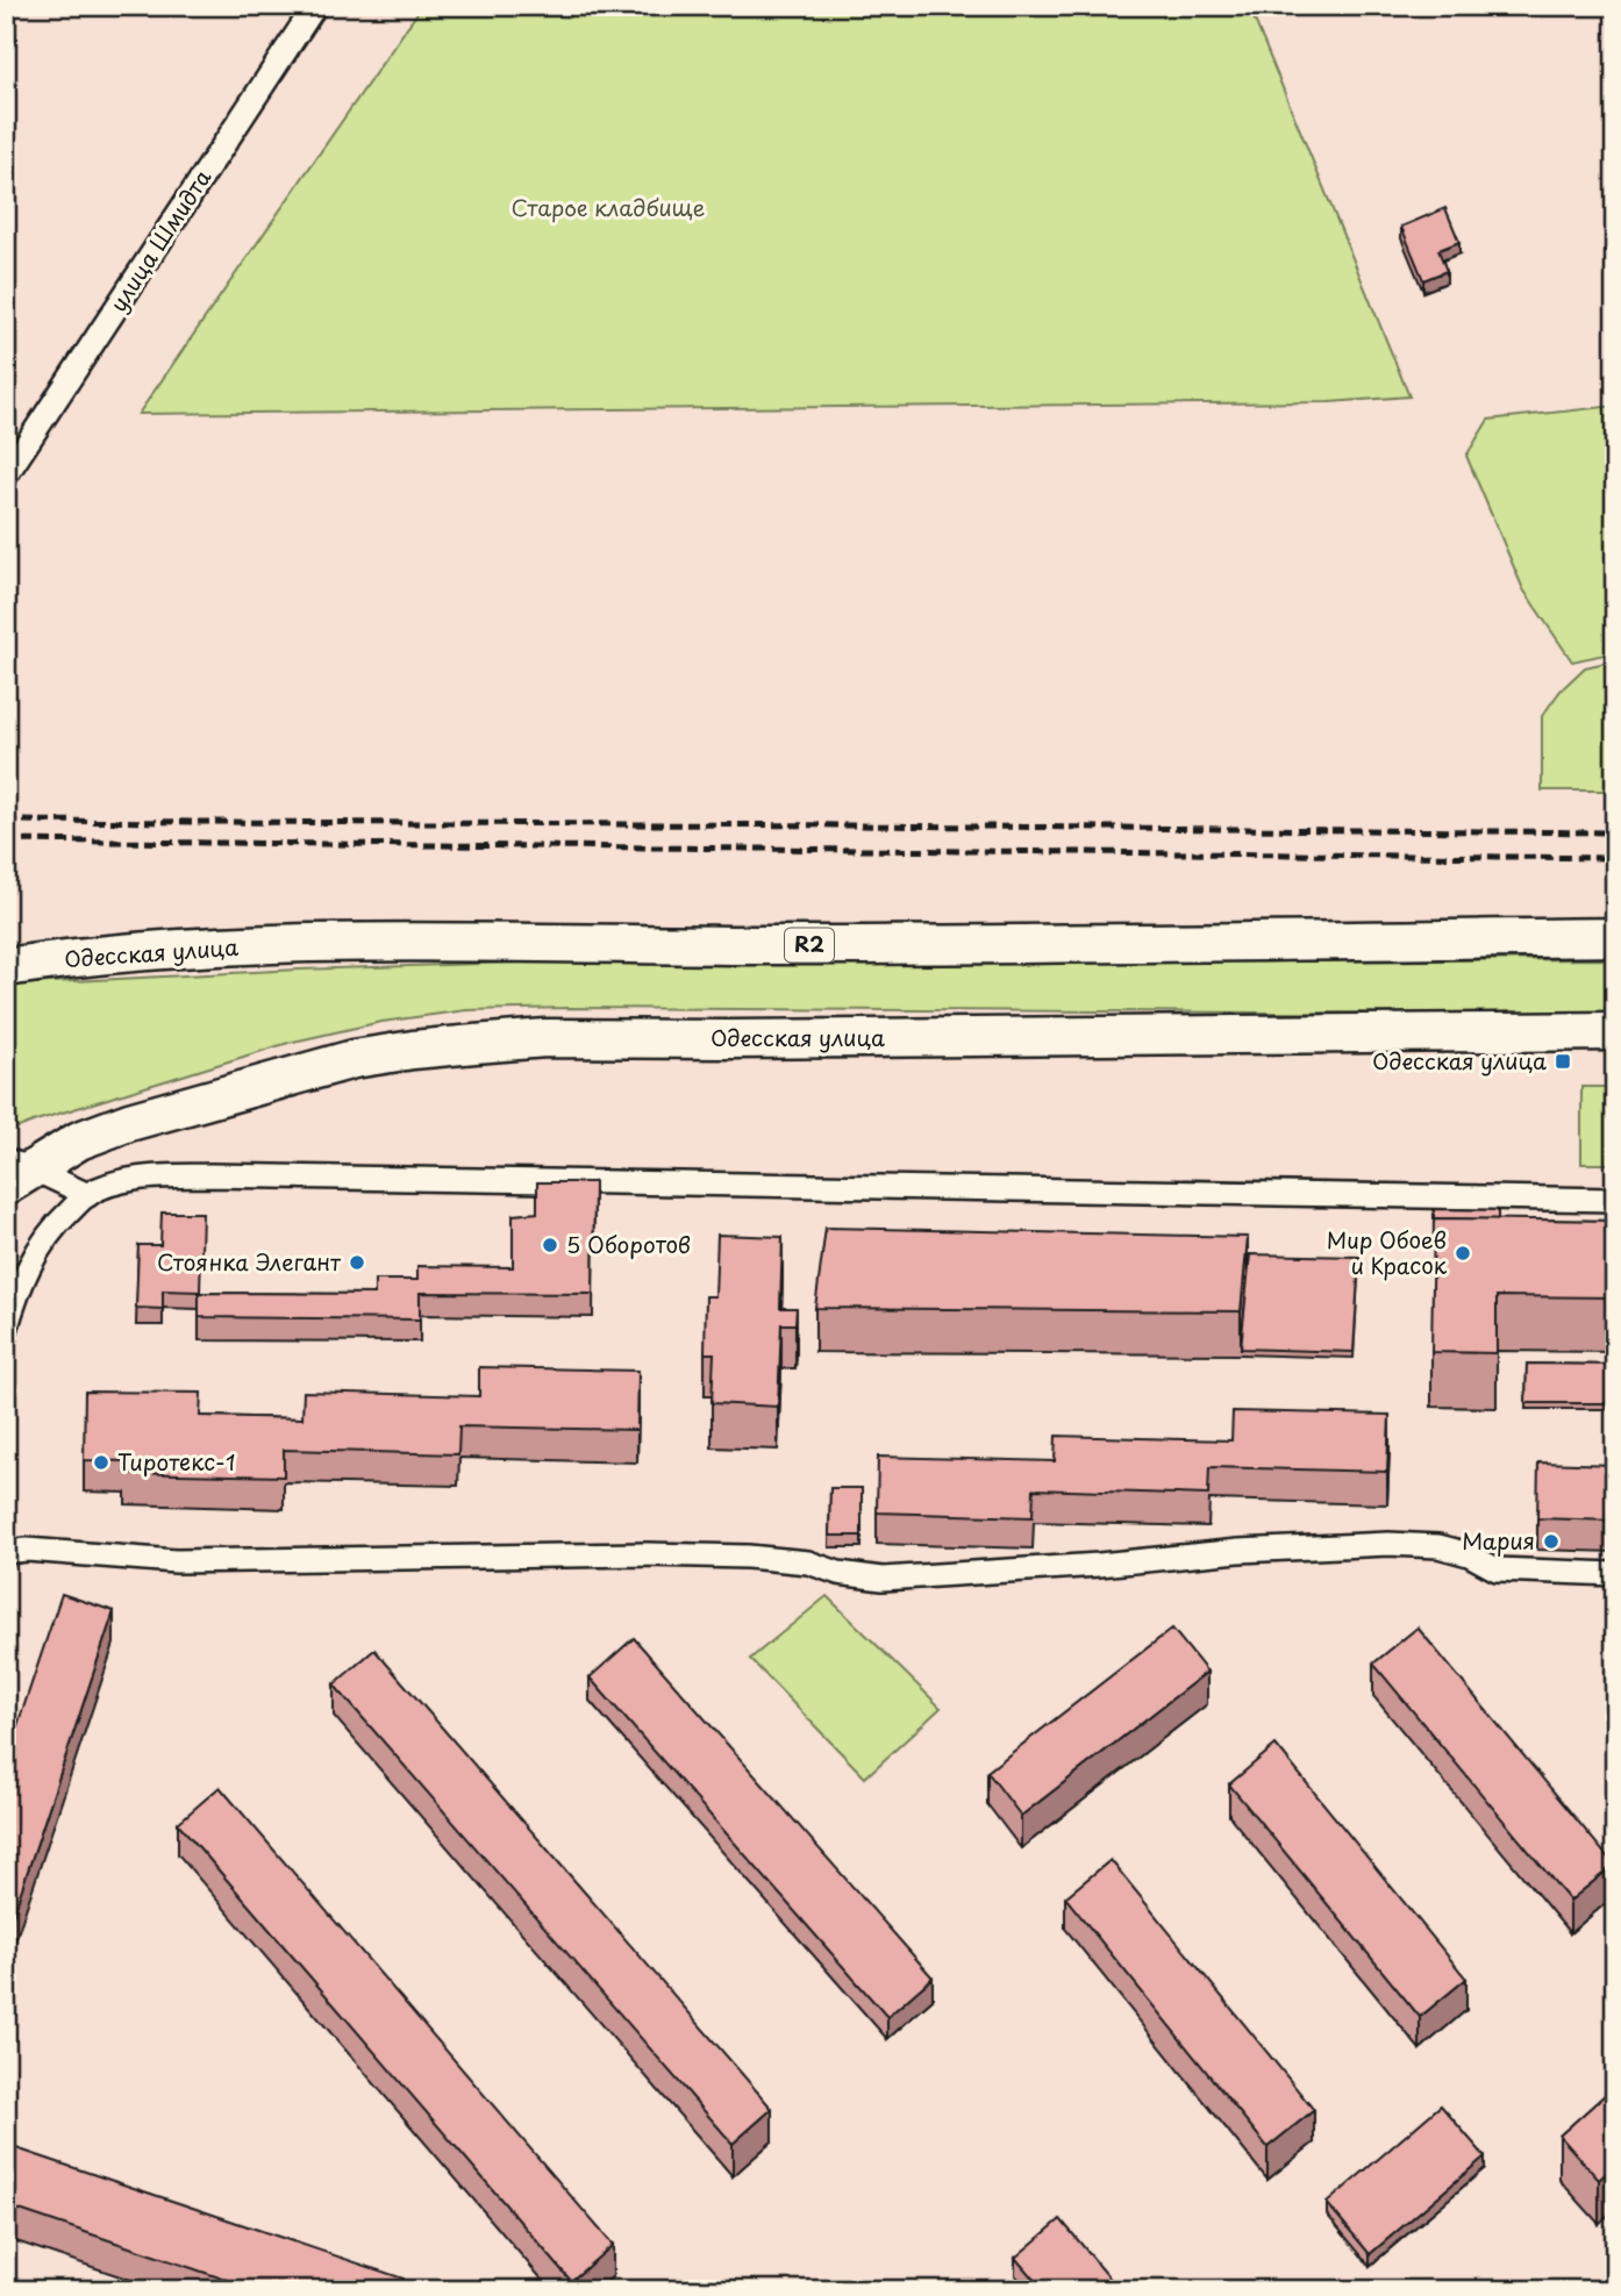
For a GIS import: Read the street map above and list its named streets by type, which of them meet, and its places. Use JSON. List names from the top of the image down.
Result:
{
  "streets": {
    "main road": ["R2", "Одесская улица"],
    "street": ["улица Шмидта"]
  },
  "parks": ["Старое кладбище"],
  "places": {
    "transit": ["Одесская улица"],
    "other": [
      "5 Оборотов",
      "Мир Обоев и Красок",
      "Стоянка Элегант",
      "Тиротекс-1",
      "Мария"
    ]
  }
}
